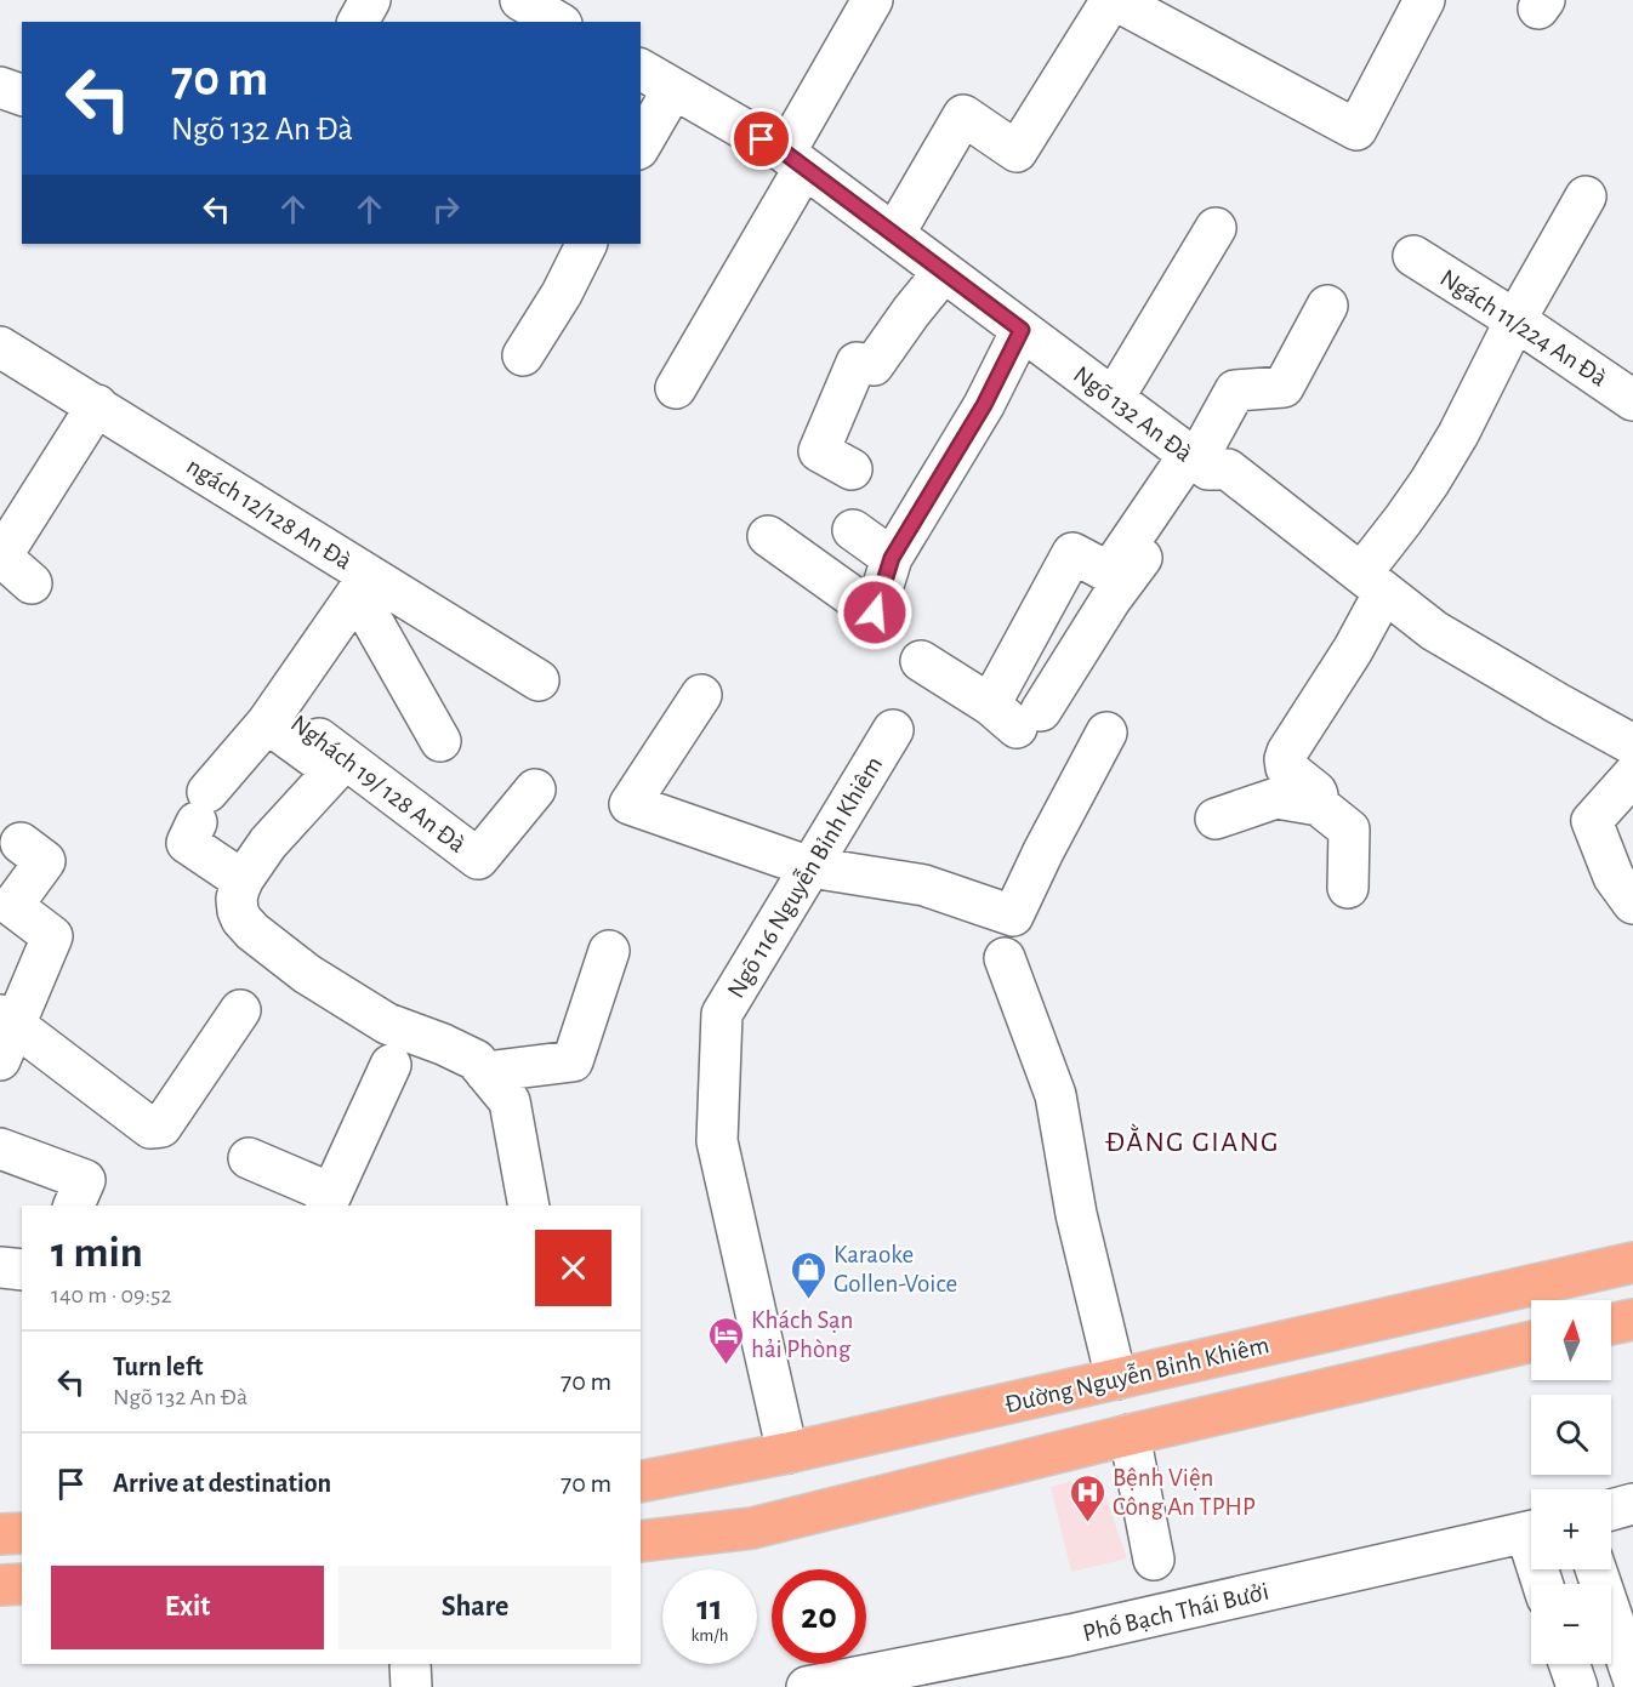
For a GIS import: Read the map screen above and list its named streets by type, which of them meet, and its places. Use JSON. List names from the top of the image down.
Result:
{
  "streets": {
    "highway": ["Đường Nguyễn Bỉnh Khiêm"],
    "street": [
      "Ngách 11/224 An Đà",
      "Ngõ 132 An Đà",
      "ngách 12/128 An Đà",
      "Nghách 19/ 128 An Đà",
      "Ngõ 116 Nguyễn Bỉnh Khiêm",
      "Phố Bạch Thái Bưởi"
    ]
  },
  "crossings": [
    ["Ngõ 116 Nguyễn Bỉnh Khiêm", "Đường Nguyễn Bỉnh Khiêm"]
  ],
  "districts": ["ĐẰNG GIANG"],
  "places": {
    "shop": ["Karaoke Gollen-Voice"],
    "hotel": ["Khách Sạn hải Phòng"],
    "hospital": ["Bệnh Viện Công An TPHP"]
  },
  "north": "top",
  "page": {
    "turn": ["70 m", "Ngõ 132 An Đà"],
    "heading": ["1 min", "140 m · 09:52"],
    "map_buttons": ["+", "−"],
    "list": [
      {
        "name": "Turn left",
        "note": "Ngõ 132 An Đà",
        "value": "70 m"
      },
      {
        "name": "Arrive at destination",
        "value": "70 m"
      }
    ],
    "buttons": ["Exit", "Share"],
    "speed": "11 km/h",
    "limit": "20"
  }
}
